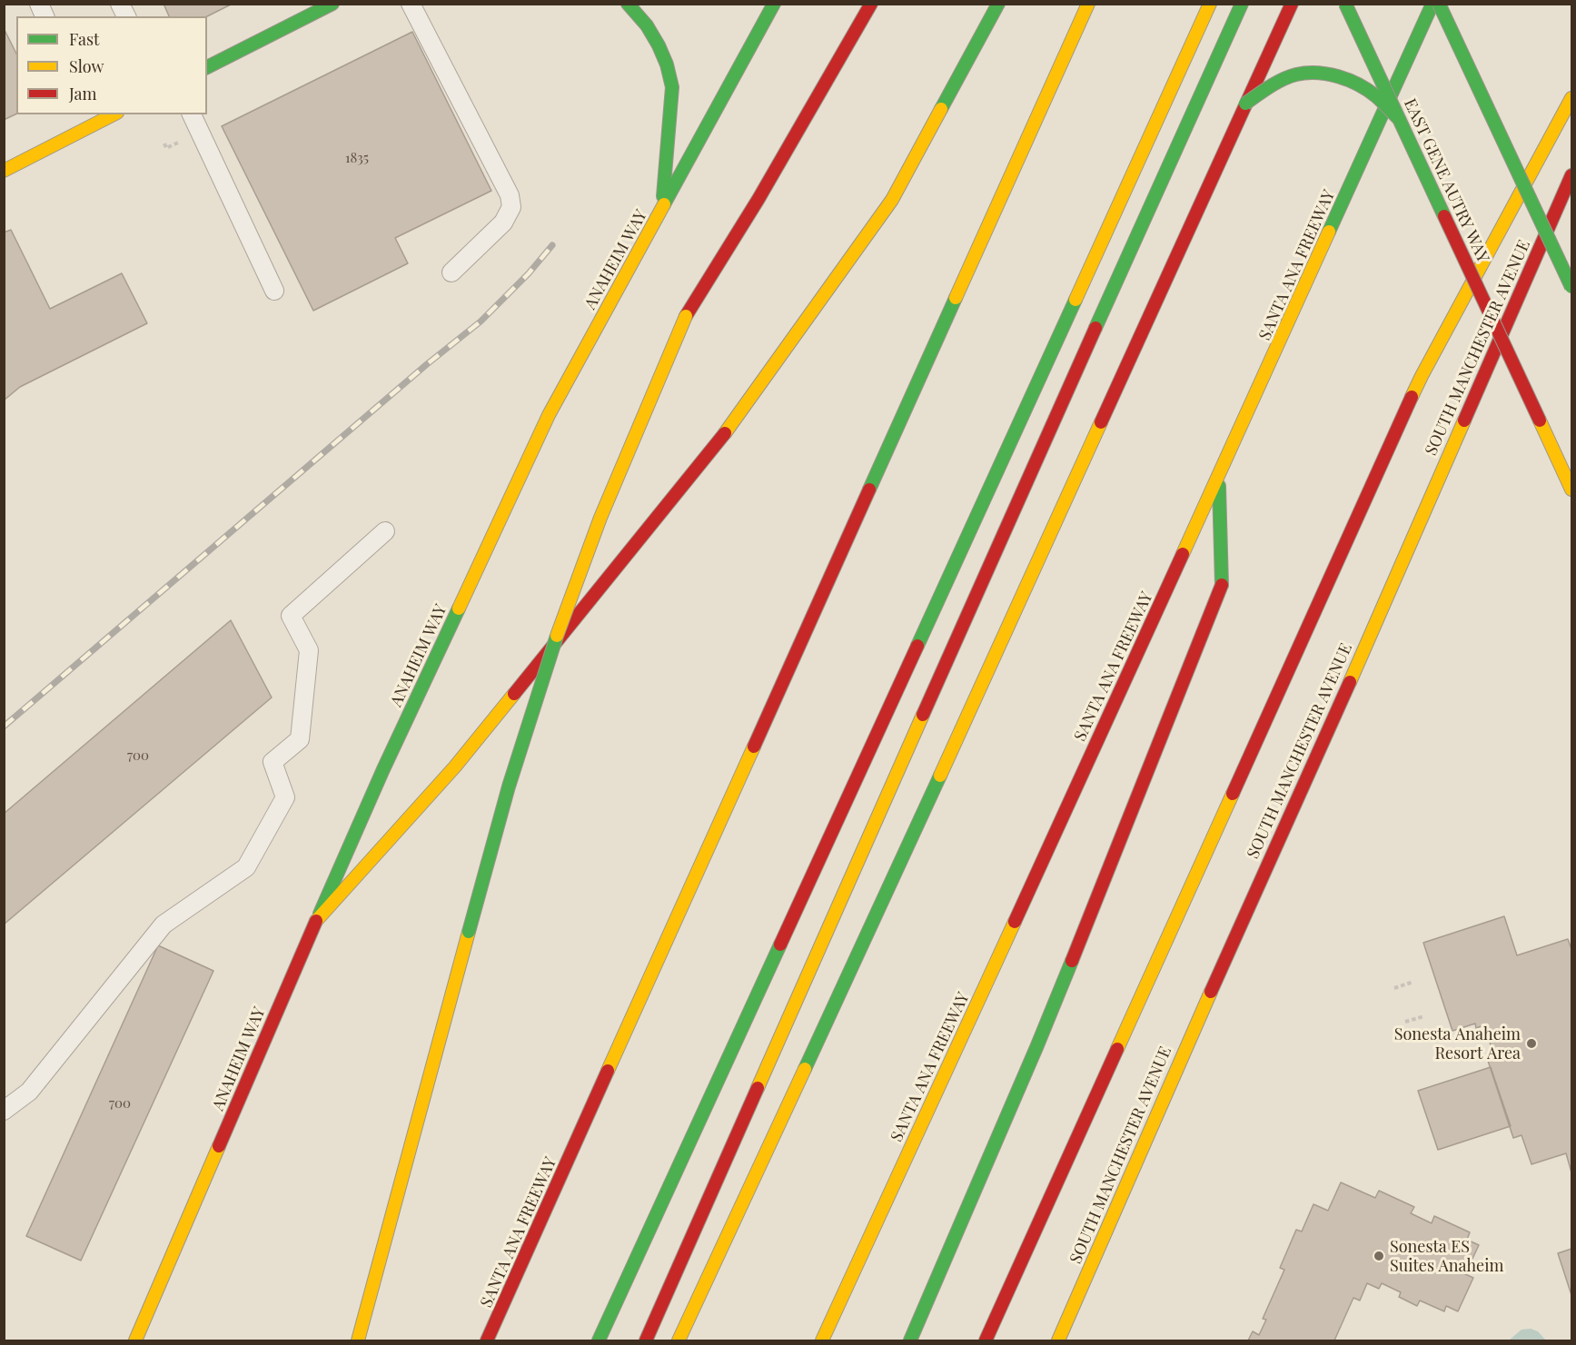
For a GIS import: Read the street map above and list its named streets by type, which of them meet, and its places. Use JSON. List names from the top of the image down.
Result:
{
  "streets": {
    "main road": [
      "EAST GENE AUTRY WAY",
      "ANAHEIM WAY",
      "SANTA ANA FREEWAY",
      "SOUTH MANCHESTER AVENUE"
    ]
  },
  "places": ["Sonesta Anaheim Resort Area", "Sonesta ES Suites Anaheim"],
  "house_numbers": ["1835", "700", "700"],
  "legend": ["Fast", "Slow", "Jam"]
}
